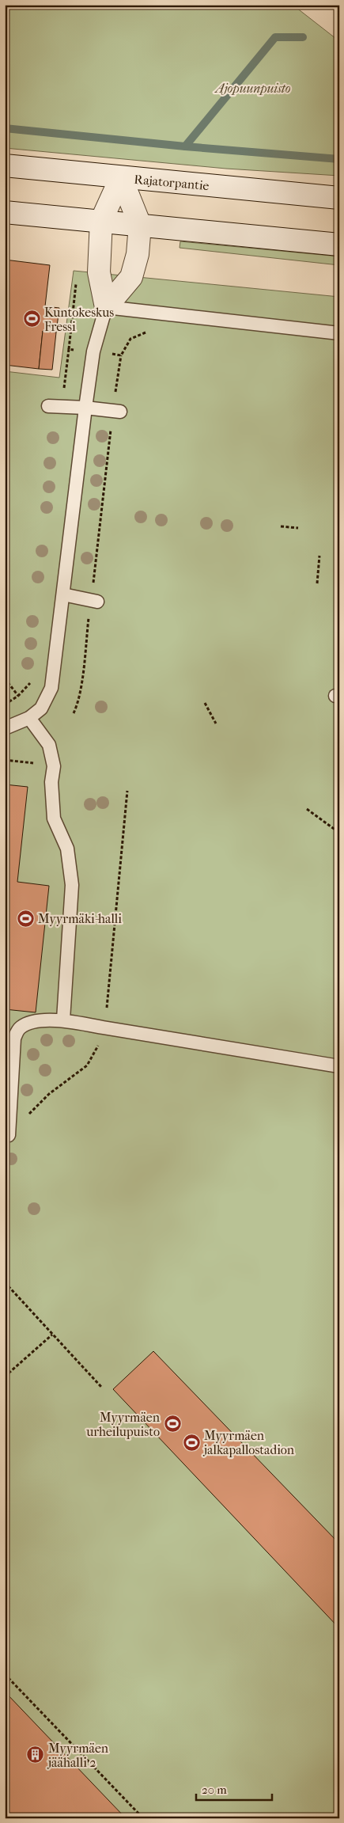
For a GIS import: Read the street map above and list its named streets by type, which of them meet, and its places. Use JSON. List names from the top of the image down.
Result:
{
  "streets": {
    "main road": ["Rajatorpantie"]
  },
  "parks": ["Ajopuunpuisto"],
  "places": {
    "sports": [
      "Kuntokeskus Fressi",
      "Myyrmäki-halli",
      "Myyrmäen urheilupuisto",
      "Myyrmäen jalkapallostadion"
    ],
    "building": ["Myyrmäen jäähalli 2"]
  },
  "scale_bar": "20 m"
}
